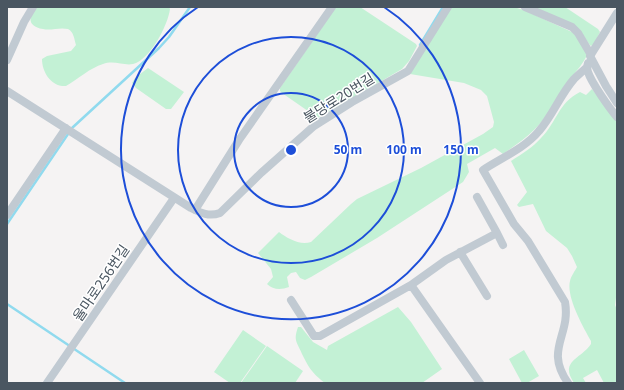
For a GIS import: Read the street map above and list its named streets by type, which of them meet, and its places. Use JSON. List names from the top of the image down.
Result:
{
  "streets": {
    "lane": ["불당로20번길", "율마로256번길"]
  },
  "rings": ["50 m", "100 m", "150 m"]
}
